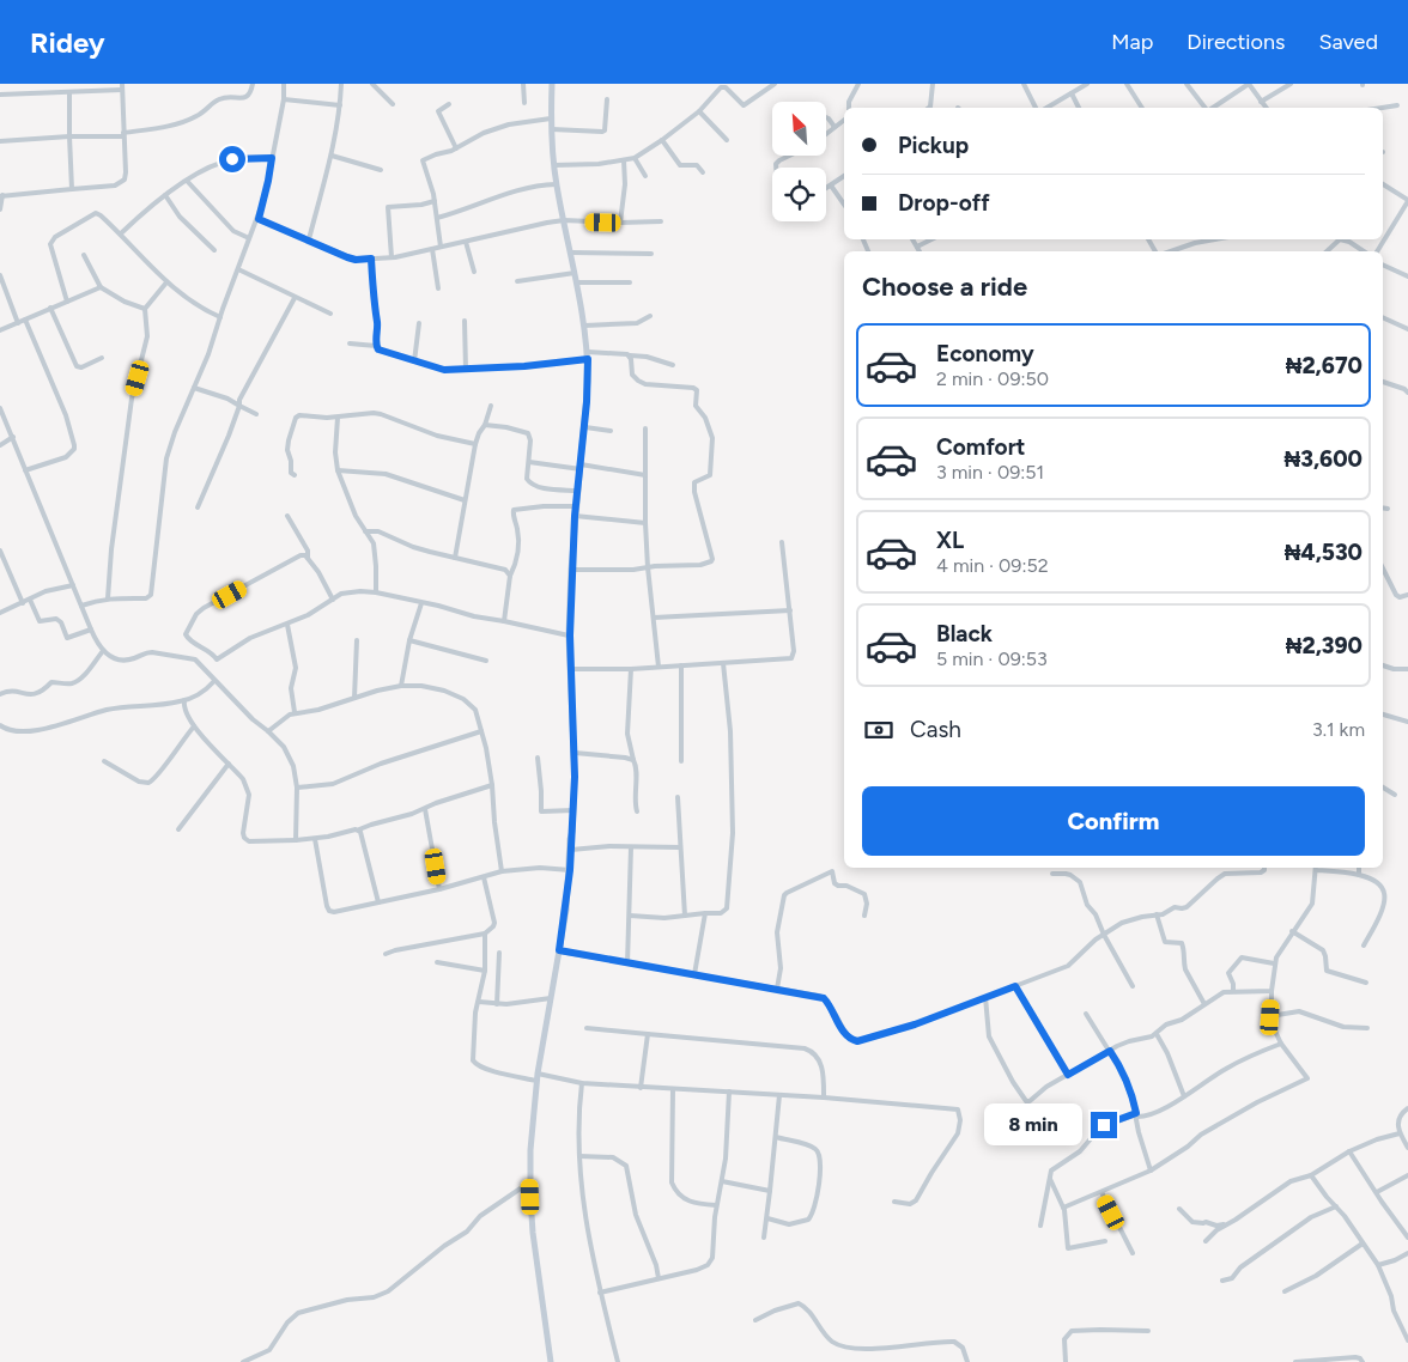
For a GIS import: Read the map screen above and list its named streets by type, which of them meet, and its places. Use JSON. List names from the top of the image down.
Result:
{
  "north": "top left",
  "page": {
    "header": "Ridey",
    "nav": ["Map", "Directions", "Saved"],
    "banner": ["Pickup", "Drop-off"],
    "heading": "Choose a ride",
    "list": [
      {
        "name": "Economy",
        "note": "2 min · 09:50",
        "value": "₦2,670"
      },
      {
        "name": "Comfort",
        "note": "3 min · 09:51",
        "value": "₦3,600"
      },
      {
        "name": "XL",
        "note": "4 min · 09:52",
        "value": "₦4,530"
      },
      {
        "name": "Black",
        "note": "5 min · 09:53",
        "value": "₦2,390"
      }
    ],
    "pay": ["Cash", "3.1 km"],
    "buttons": "Confirm",
    "bubble": "8 min"
  }
}
